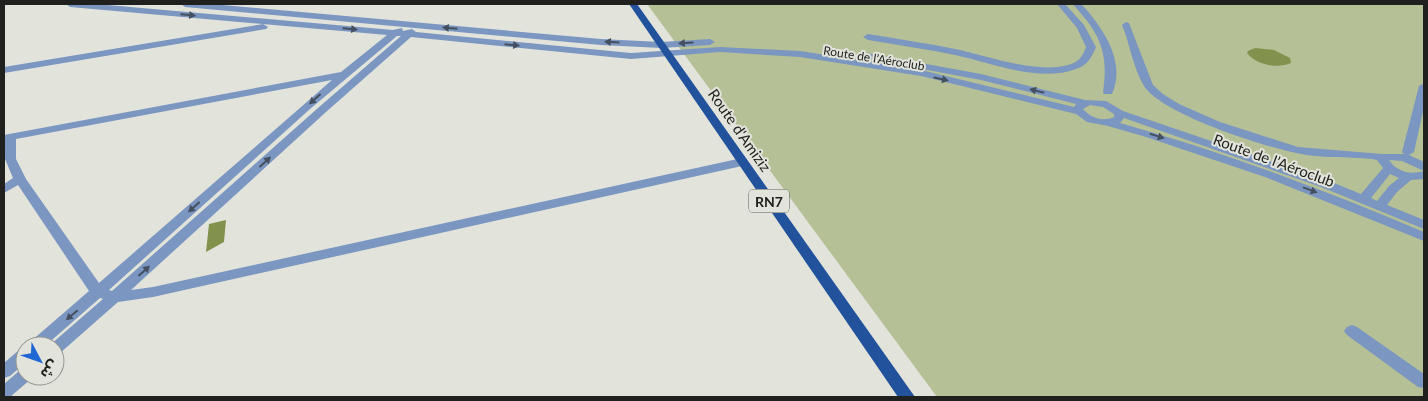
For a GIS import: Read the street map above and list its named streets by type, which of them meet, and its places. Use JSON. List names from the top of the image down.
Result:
{
  "streets": {
    "main road": ["Route d'Amiziz", "RN7"],
    "street": ["Route de l’Aéroclub"]
  },
  "crossings": [
    ["Route de l’Aéroclub", "Route d'Amiziz"]
  ],
  "north": "bottom right"
}
